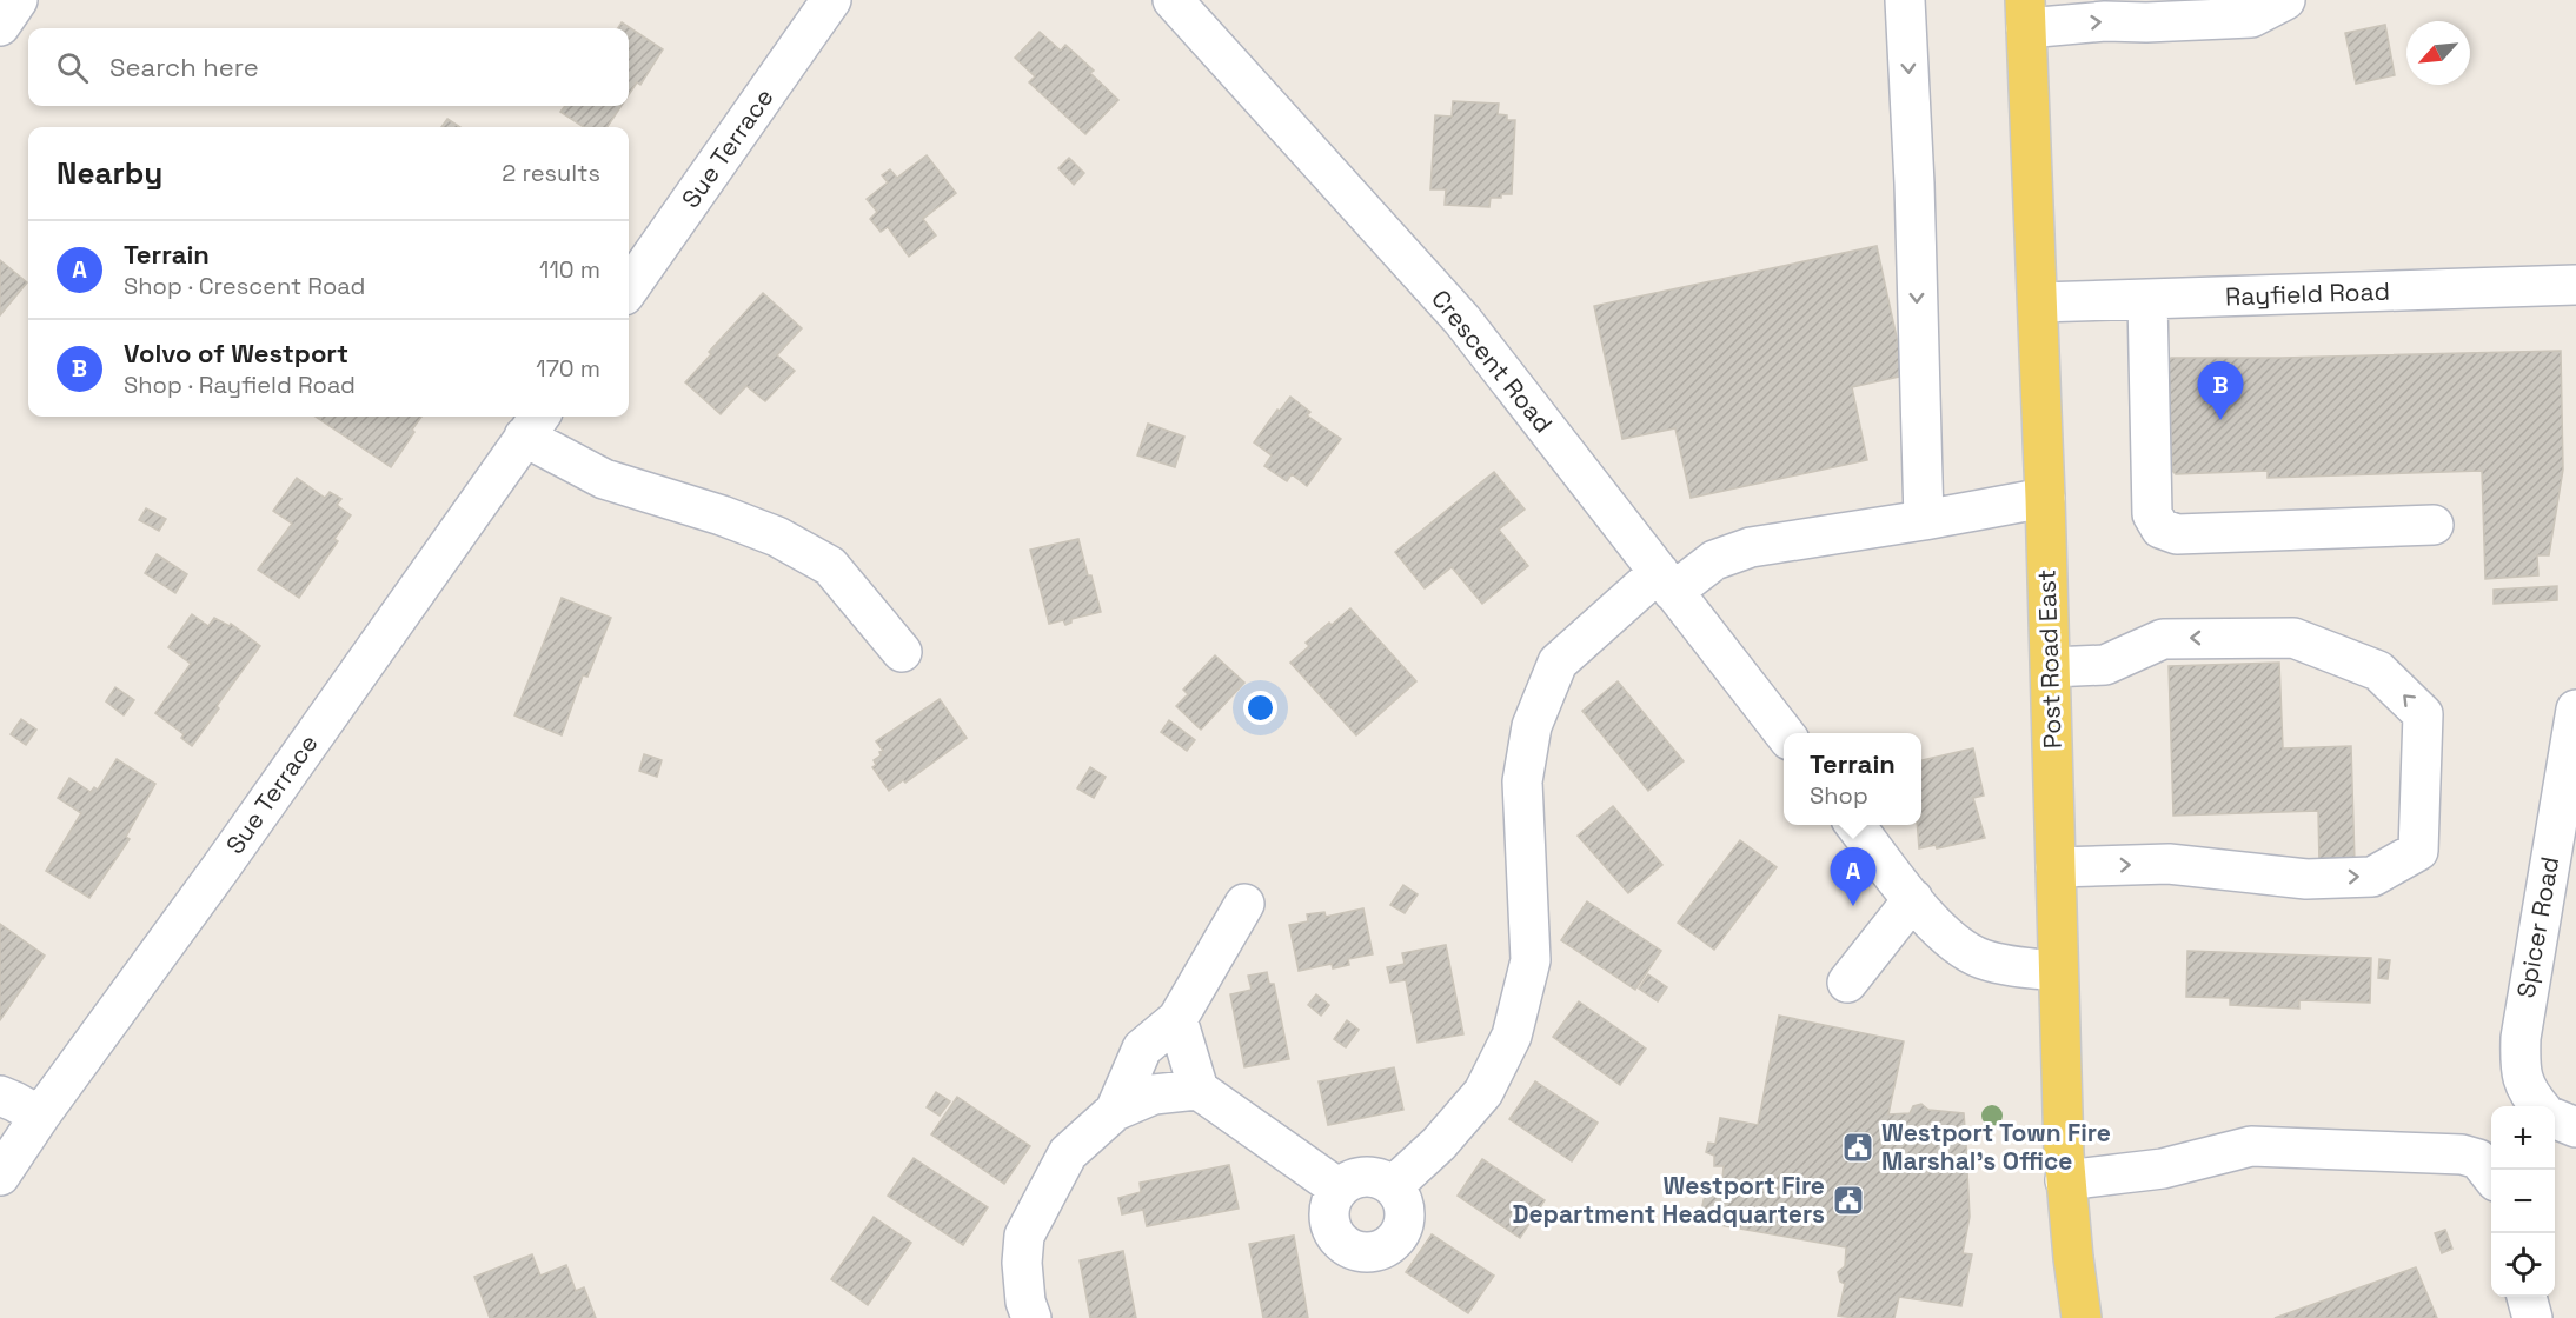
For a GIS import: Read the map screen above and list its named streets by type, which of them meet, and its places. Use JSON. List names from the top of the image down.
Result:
{
  "streets": {
    "main road": ["Post Road East"],
    "street": [
      "Sue Terrace",
      "Rayfield Road",
      "Crescent Road",
      "Spicer Road"
    ]
  },
  "crossings": [
    ["Rayfield Road", "Post Road East"]
  ],
  "places": {
    "public building": ["Westport Town Fire Marshal's Office", "Westport Fire Department Headquarters"]
  },
  "north": "bottom left",
  "page": {
    "search": "Search here",
    "heading": ["Nearby", "2 results"],
    "list": [
      {
        "mark": "A",
        "name": "Terrain",
        "note": "Shop · Crescent Road",
        "value": "110 m"
      },
      {
        "mark": "B",
        "name": "Volvo of Westport",
        "note": "Shop · Rayfield Road",
        "value": "170 m"
      }
    ],
    "pins": ["B", "A"],
    "popup": ["Terrain", "Shop"],
    "map_buttons": ["+", "−"]
  }
}
